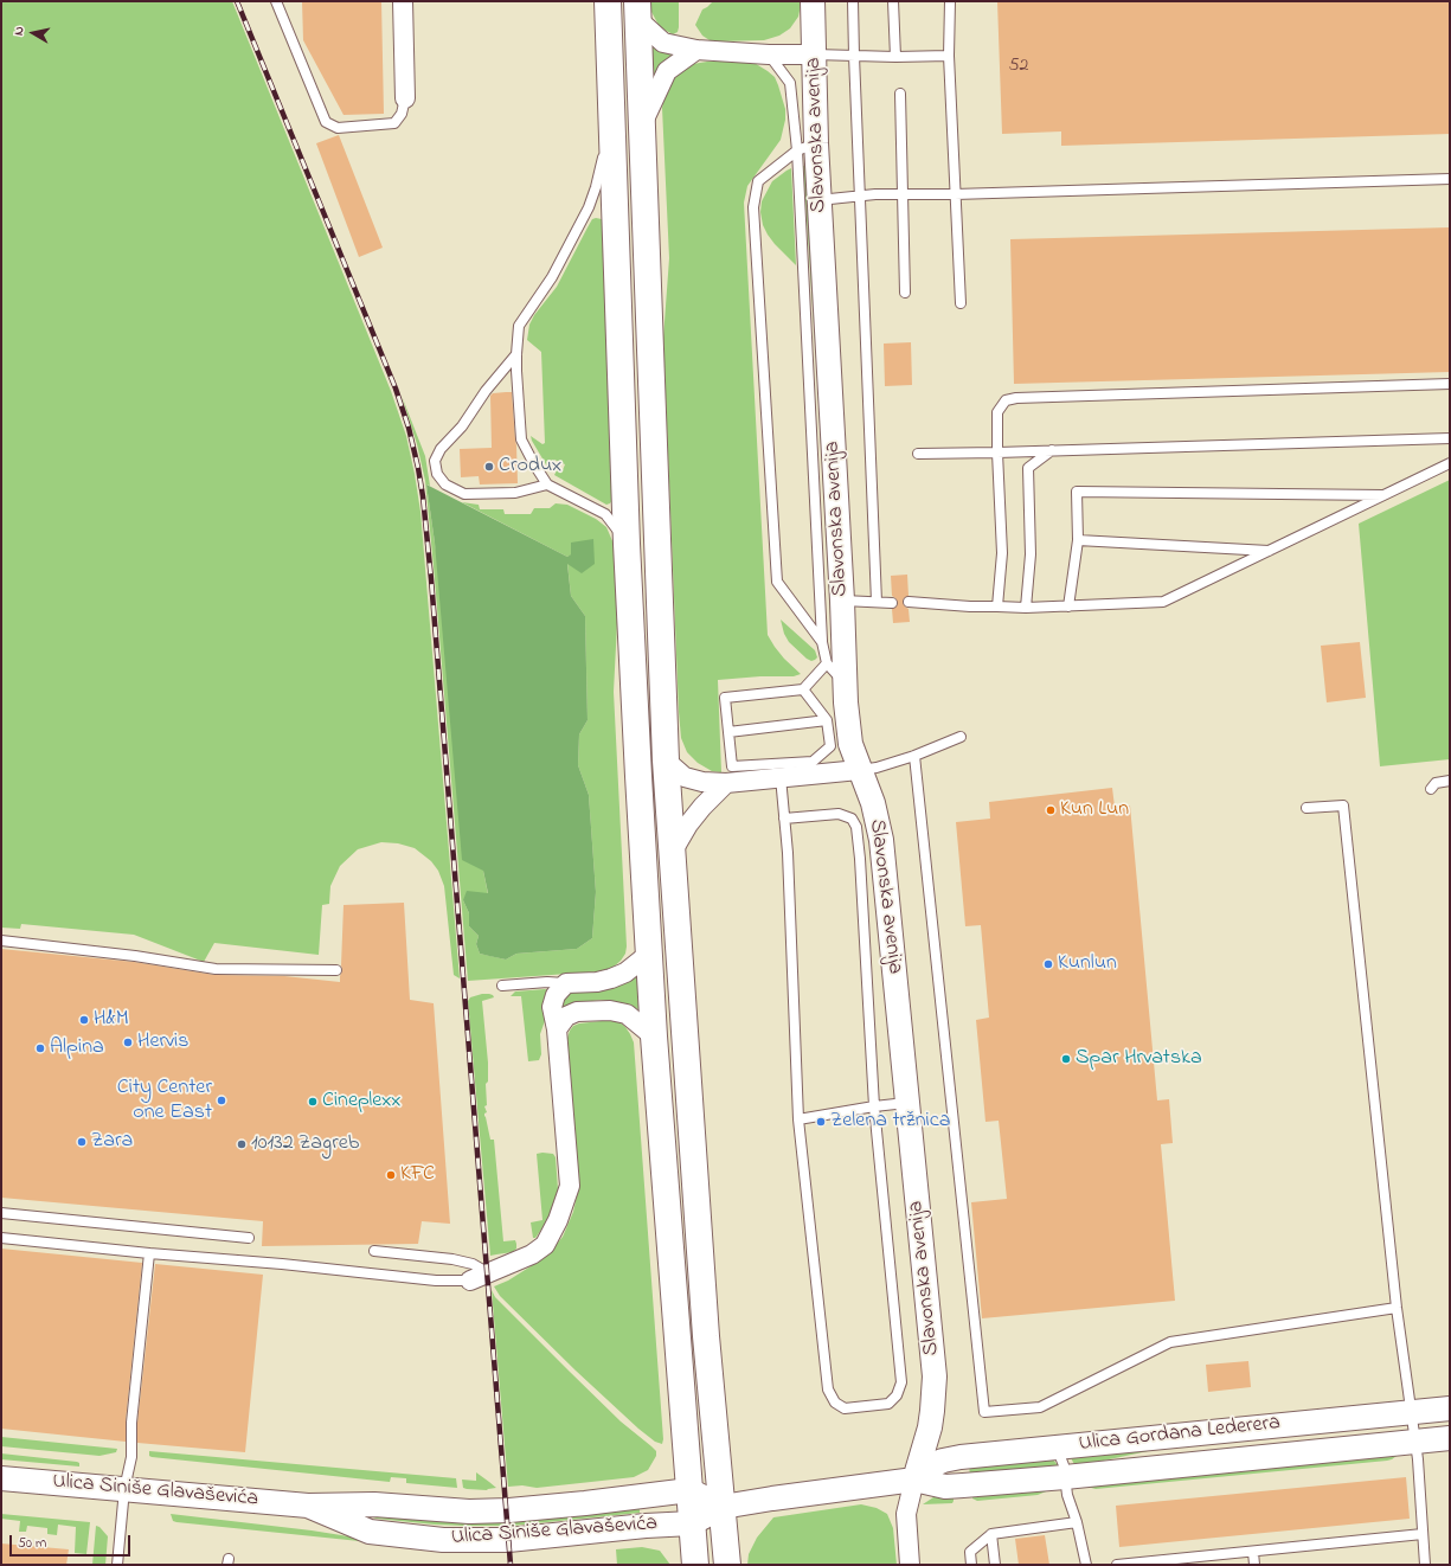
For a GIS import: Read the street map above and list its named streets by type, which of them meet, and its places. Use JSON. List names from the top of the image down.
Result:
{
  "streets": {
    "street": ["Slavonska avenija", "Ulica Gordana Lederera", "Ulica Siniše Glavaševića"]
  },
  "crossings": [
    ["Slavonska avenija", "Ulica Gordana Lederera"],
    ["Ulica Gordana Lederera", "Ulica Siniše Glavaševića"]
  ],
  "places": [
    "Crodux",
    "Kun Lun",
    "Kunlun",
    "H&M",
    "Hervis",
    "Alpina",
    "Spar Hrvatska",
    "City Center one East",
    "Cineplexx",
    "Zelena tržnica",
    "Zara",
    "10132 Zagreb",
    "KFC"
  ],
  "house_numbers": ["52"],
  "scale_bar": "50 m",
  "north": "left"
}
